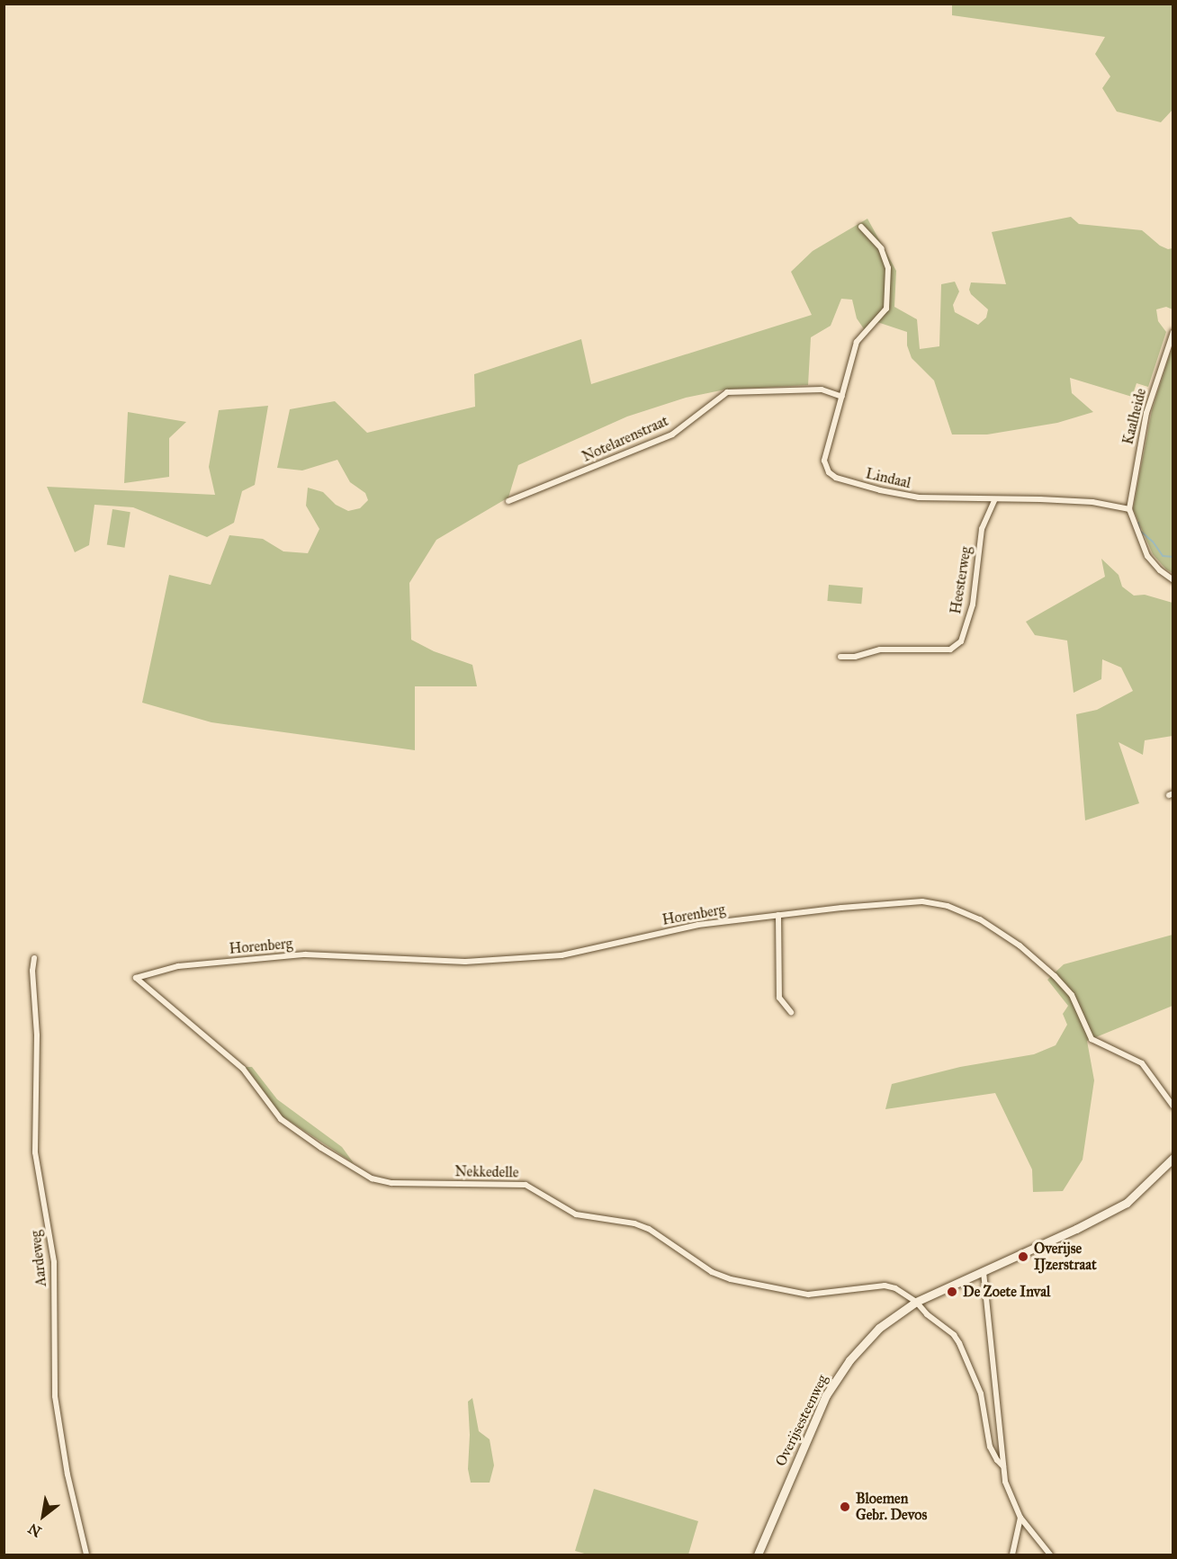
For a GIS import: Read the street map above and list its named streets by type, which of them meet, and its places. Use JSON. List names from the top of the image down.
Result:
{
  "streets": {
    "street": [
      "Kaalheide",
      "Notelarenstraat",
      "Lindaal",
      "Heesterweg",
      "Horenberg",
      "Nekkedelle",
      "Aardeweg",
      "Overijsesteenweg"
    ]
  },
  "crossings": [
    ["Kaalheide", "Lindaal"],
    ["Notelarenstraat", "Lindaal"],
    ["Lindaal", "Heesterweg"],
    ["Horenberg", "Nekkedelle"],
    ["Nekkedelle", "Overijsesteenweg"]
  ],
  "places": ["Overijse IJzerstraat", "De Zoete Inval", "Bloemen Gebr. Devos"],
  "north": "bottom left"
}
